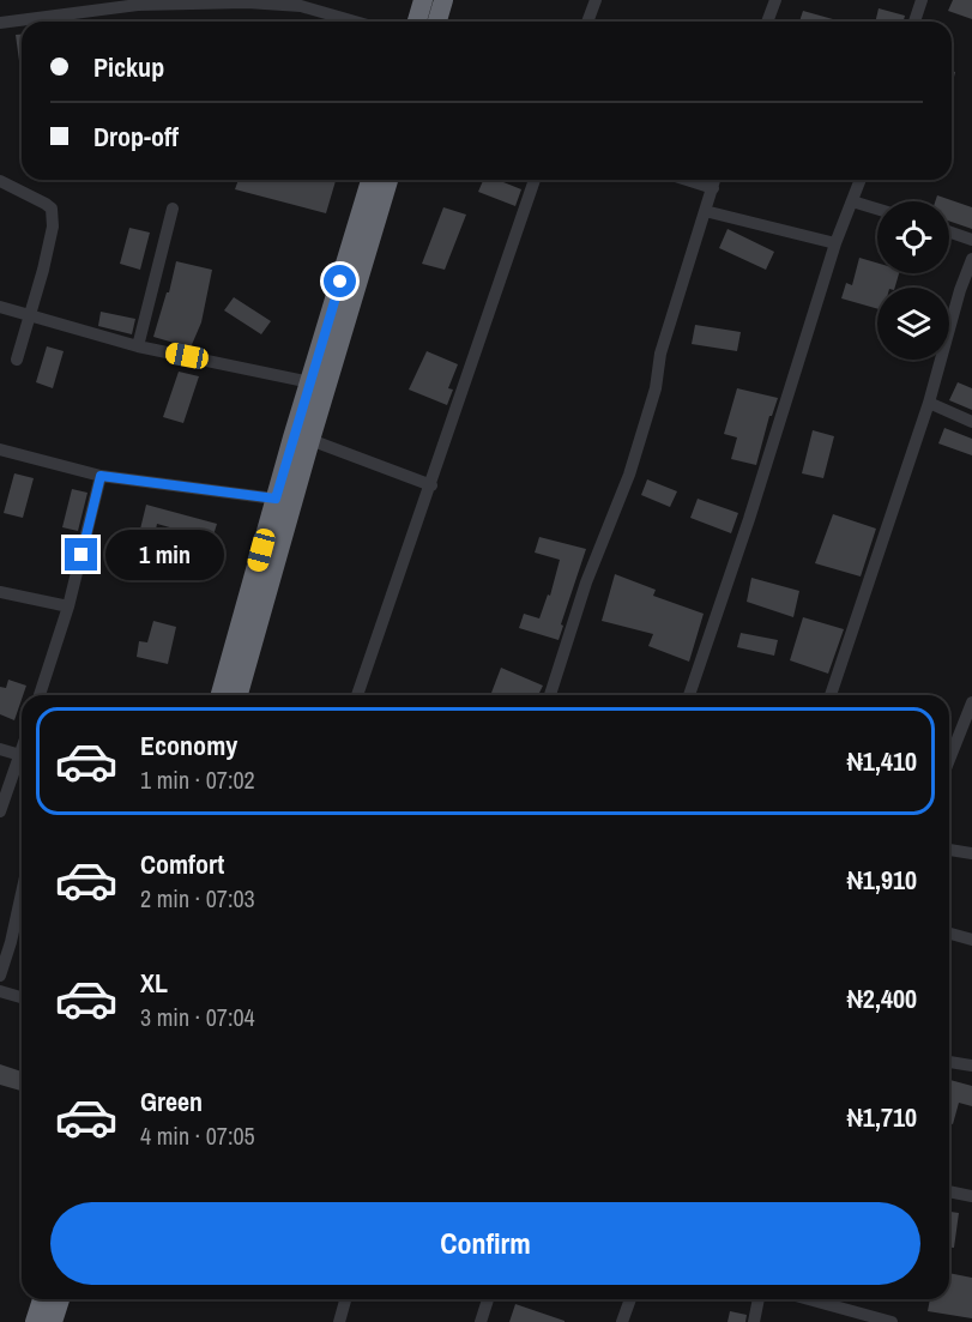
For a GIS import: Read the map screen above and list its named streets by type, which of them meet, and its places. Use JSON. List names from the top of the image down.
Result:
{
  "page": {
    "banner": ["Pickup", "Drop-off"],
    "bubble": "1 min",
    "list": [
      {
        "name": "Economy",
        "note": "1 min · 07:02",
        "value": "₦1,410"
      },
      {
        "name": "Comfort",
        "note": "2 min · 07:03",
        "value": "₦1,910"
      },
      {
        "name": "XL",
        "note": "3 min · 07:04",
        "value": "₦2,400"
      },
      {
        "name": "Green",
        "note": "4 min · 07:05",
        "value": "₦1,710"
      }
    ],
    "buttons": "Confirm"
  }
}
